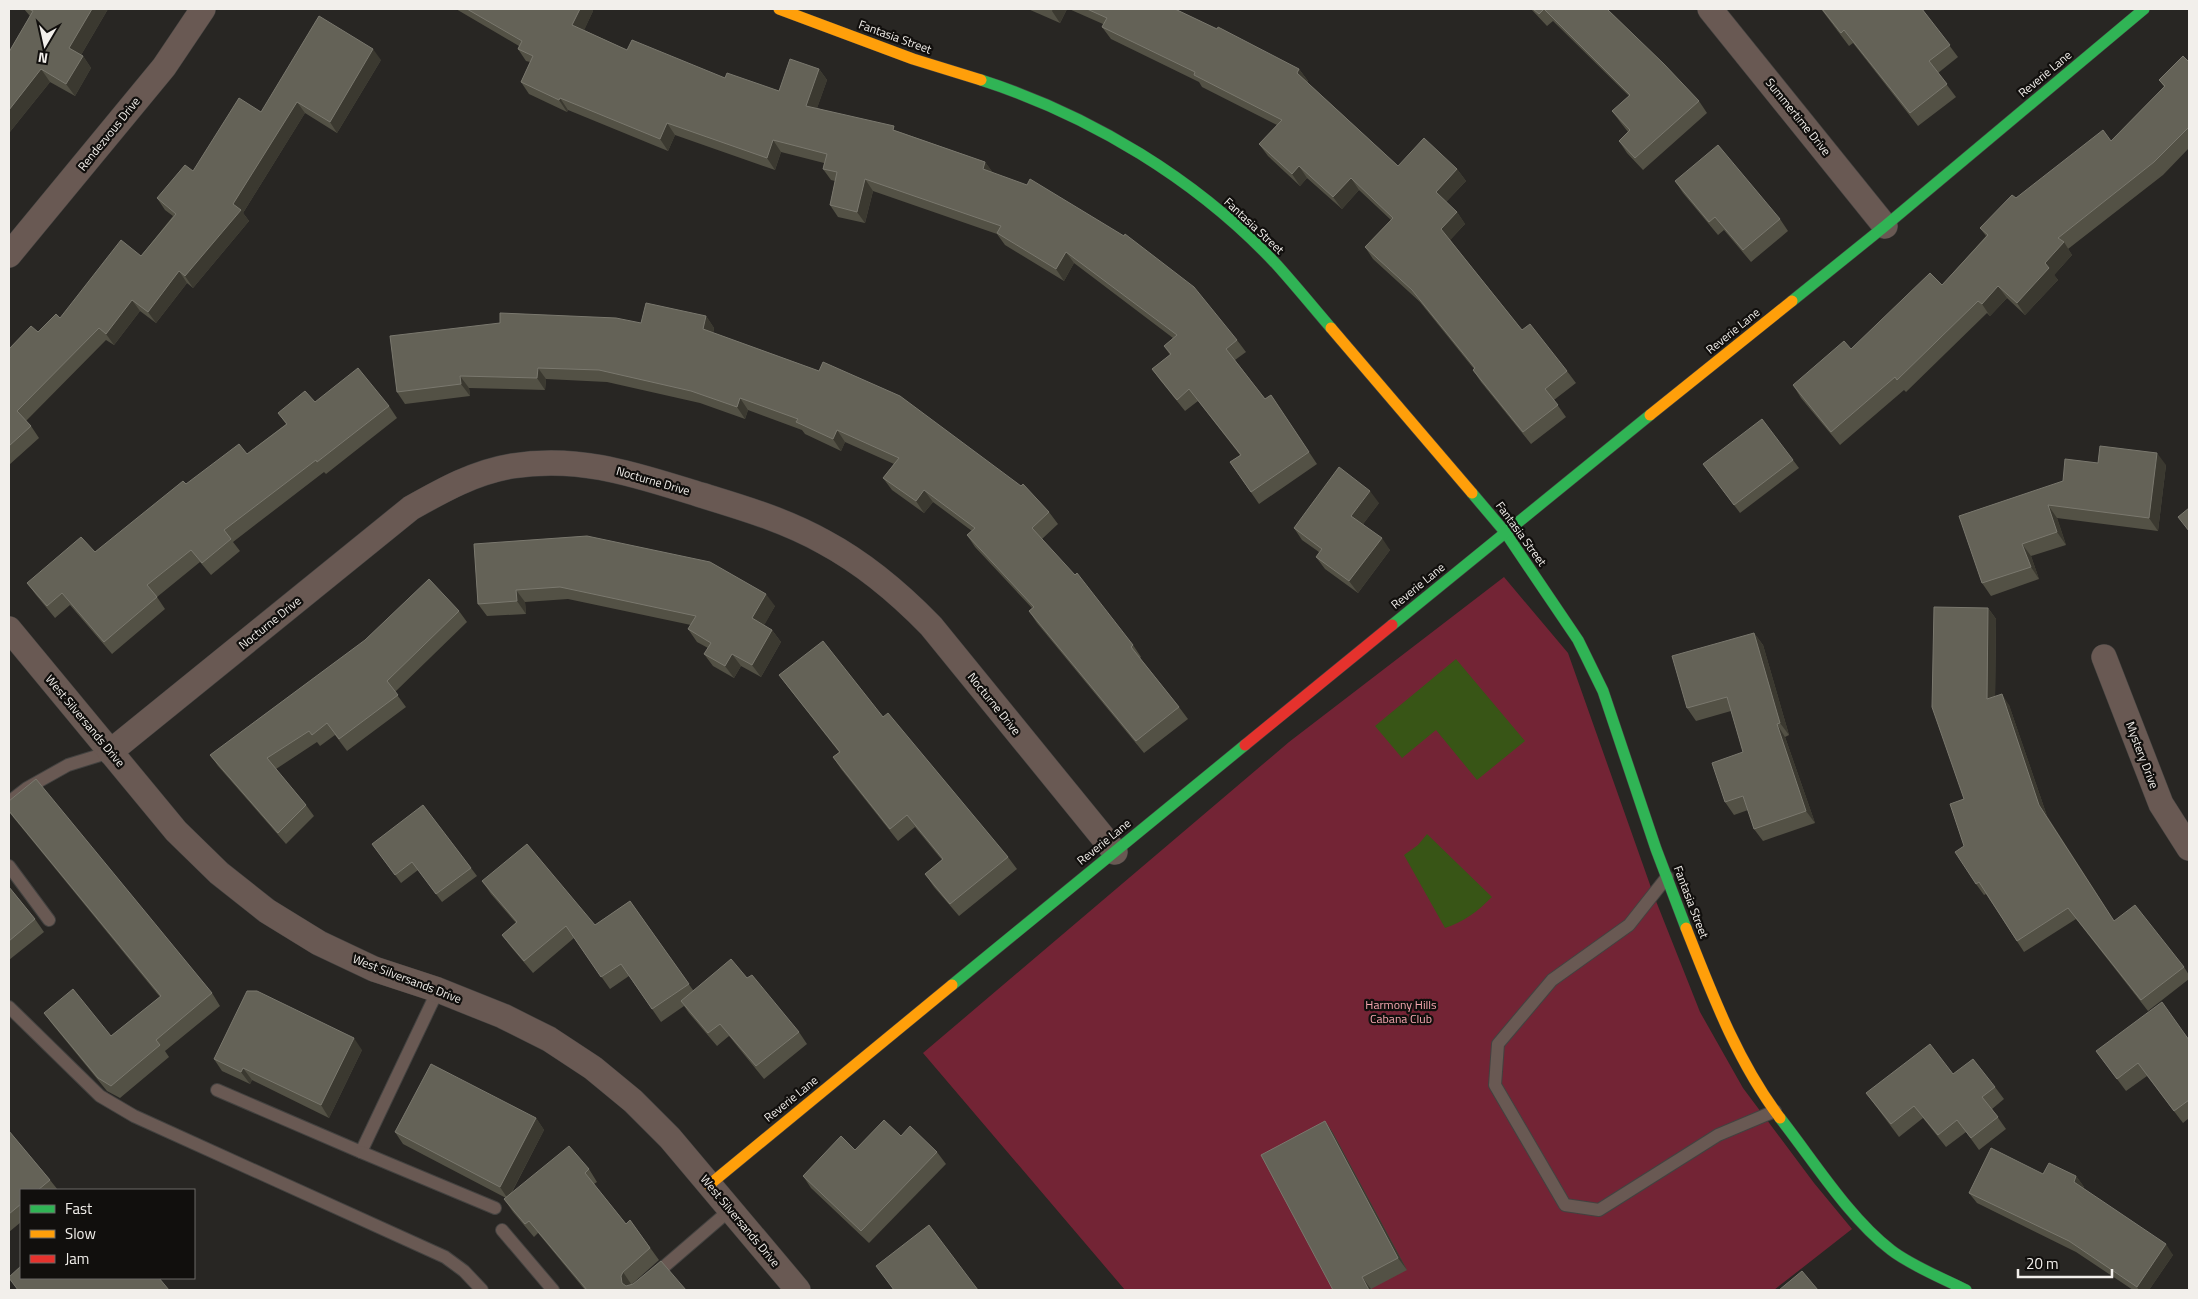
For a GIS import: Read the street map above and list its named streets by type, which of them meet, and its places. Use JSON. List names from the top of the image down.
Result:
{
  "streets": {
    "street": [
      "Fantasia Street",
      "Reverie Lane",
      "Summertime Drive",
      "Rendezvous Drive",
      "Nocturne Drive",
      "West Silversands Drive",
      "Mystery Drive"
    ]
  },
  "crossings": [
    ["Fantasia Street", "Reverie Lane"],
    ["Reverie Lane", "Summertime Drive"],
    ["Reverie Lane", "Nocturne Drive"],
    ["Reverie Lane", "West Silversands Drive"],
    ["Nocturne Drive", "West Silversands Drive"]
  ],
  "parks": ["Harmony Hills Cabana Club"],
  "legend": ["Fast", "Slow", "Jam"],
  "scale_bar": "20 m",
  "north": "bottom"
}
